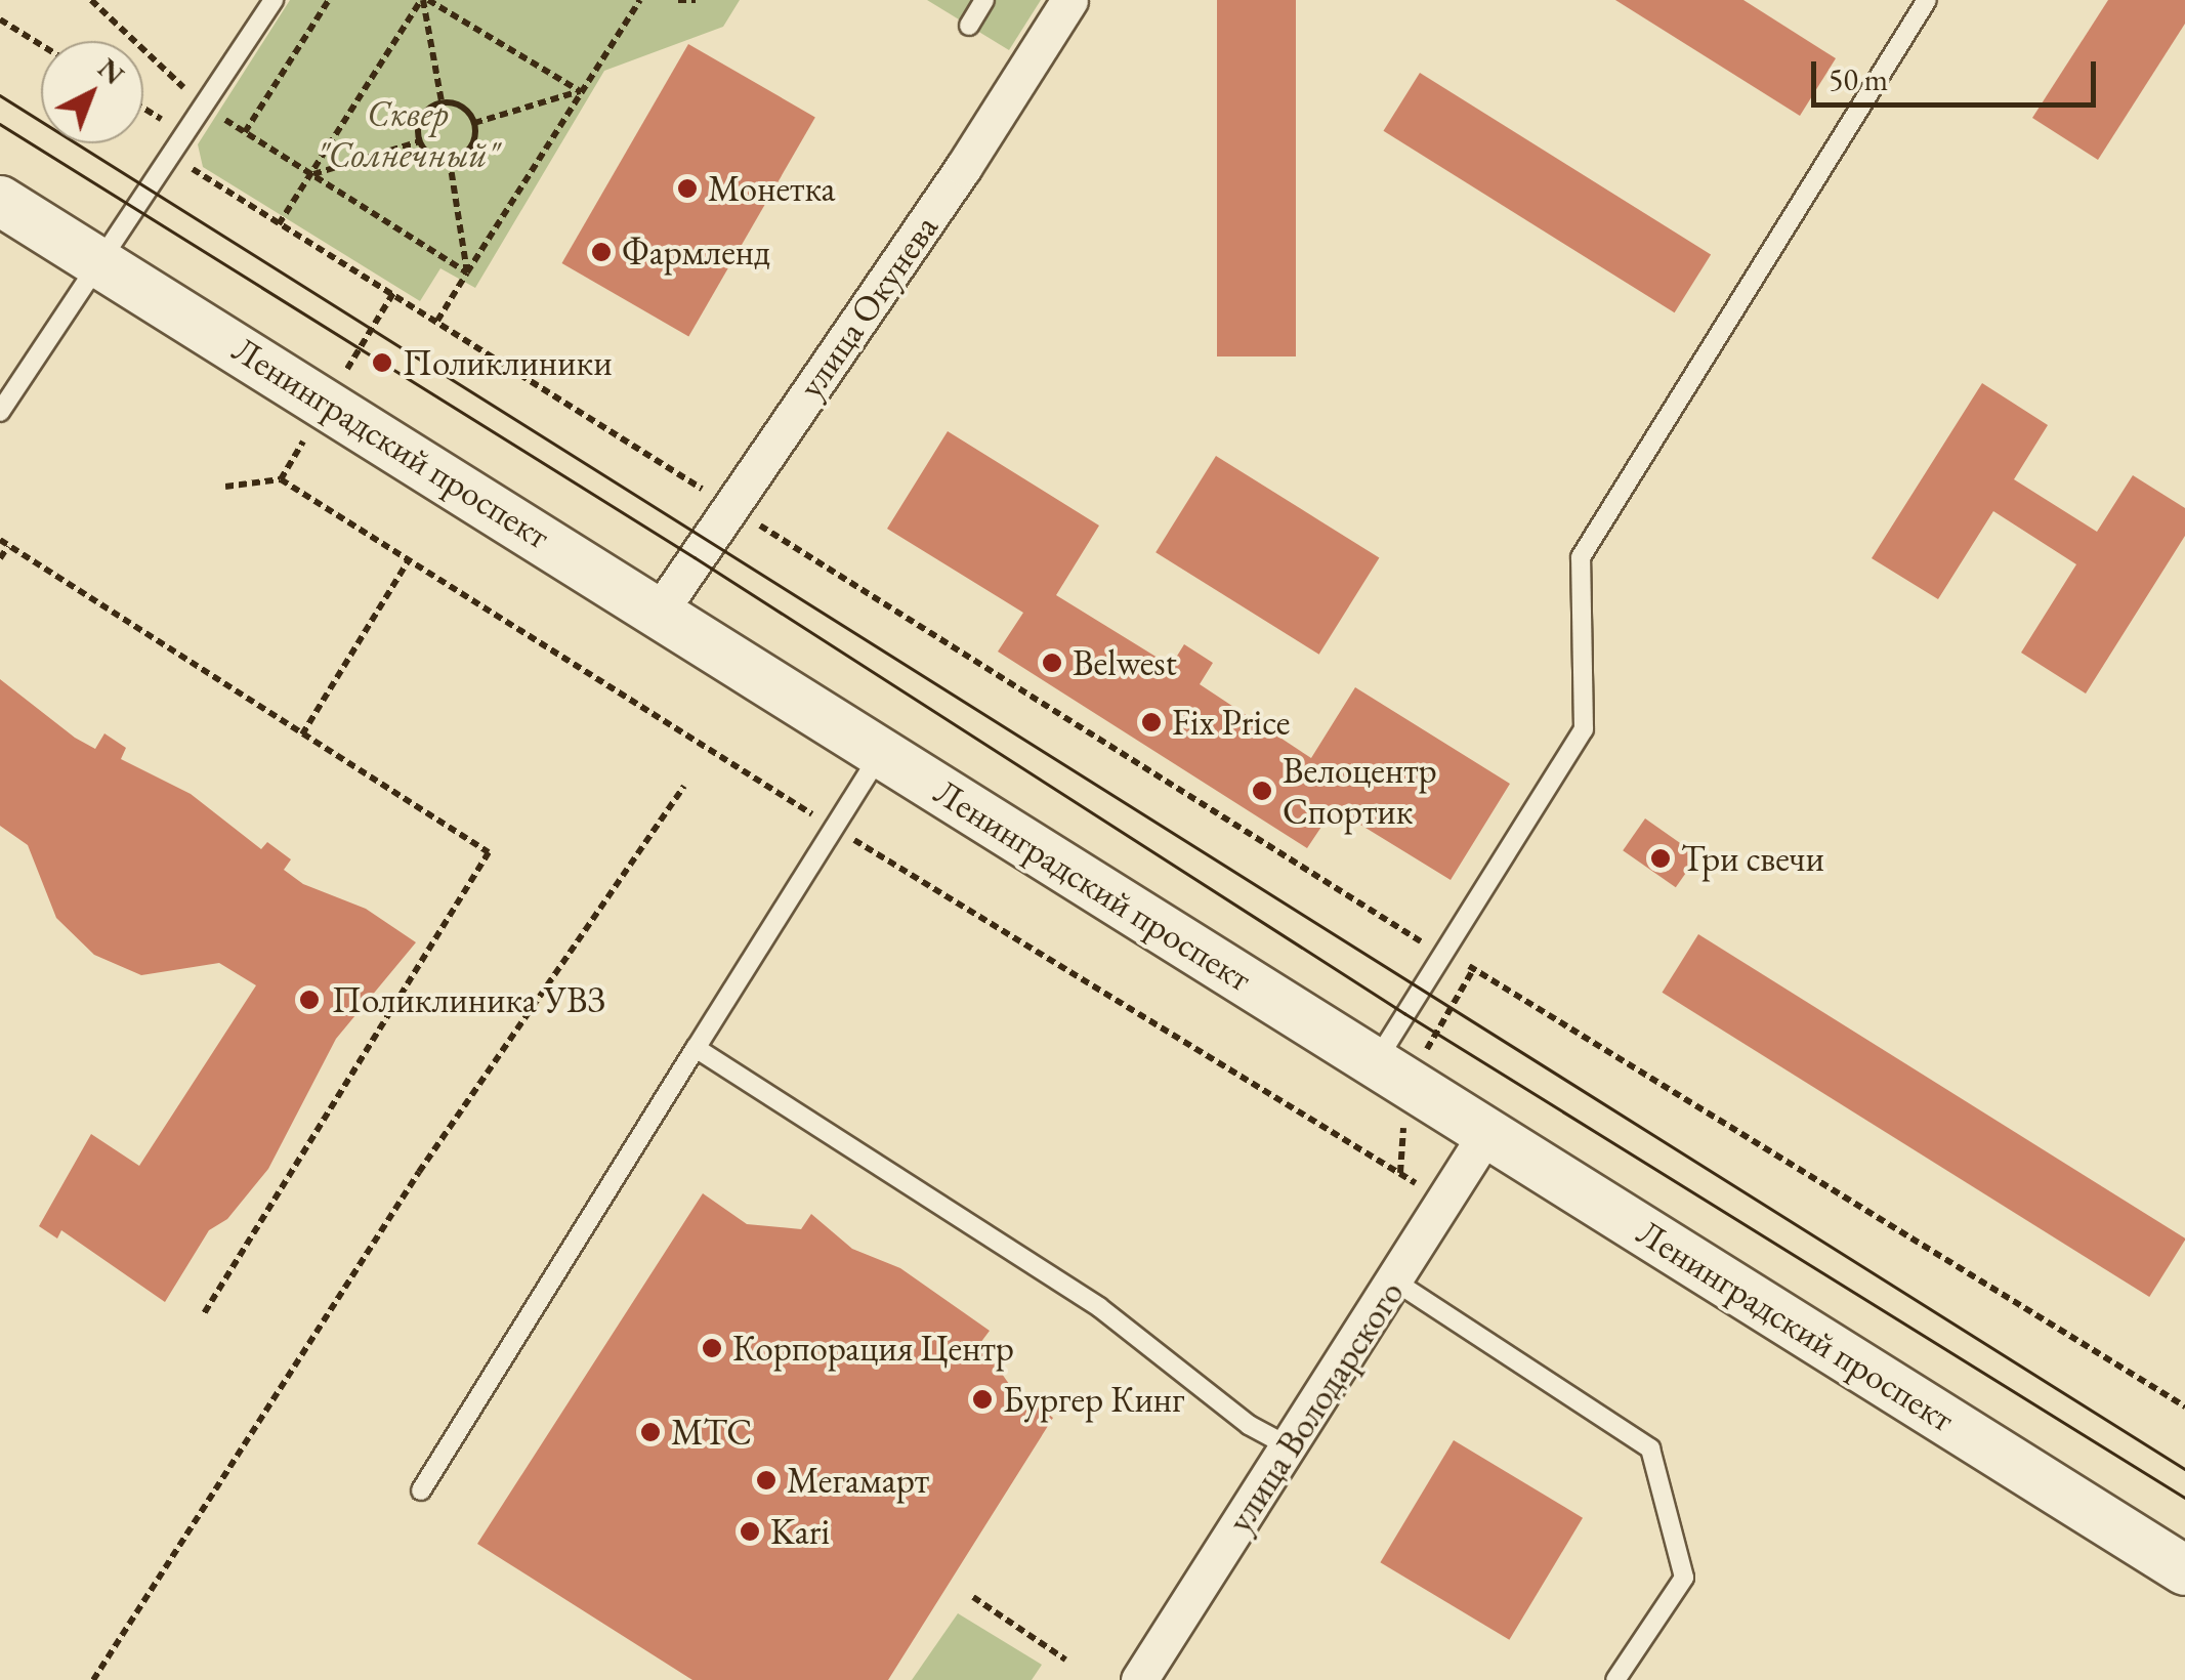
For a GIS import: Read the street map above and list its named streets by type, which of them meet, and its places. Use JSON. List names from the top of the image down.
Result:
{
  "streets": {
    "main road": ["Ленинградский проспект"],
    "street": ["улица Окунева", "улица Володарского"]
  },
  "crossings": [
    ["улица Окунева", "Ленинградский проспект"],
    ["Ленинградский проспект", "улица Володарского"]
  ],
  "parks": ["Сквер \"Солнечный\""],
  "places": [
    "Монетка",
    "Фармленд",
    "Поликлиники",
    "Belwest",
    "Fix Price",
    "Велоцентр Спортик",
    "Три свечи",
    "Поликлиника УВЗ",
    "Корпорация Центр",
    "Бургер Кинг",
    "МТС",
    "Мегамарт",
    "Kari"
  ],
  "scale_bar": "50 m",
  "north": "top right"
}
